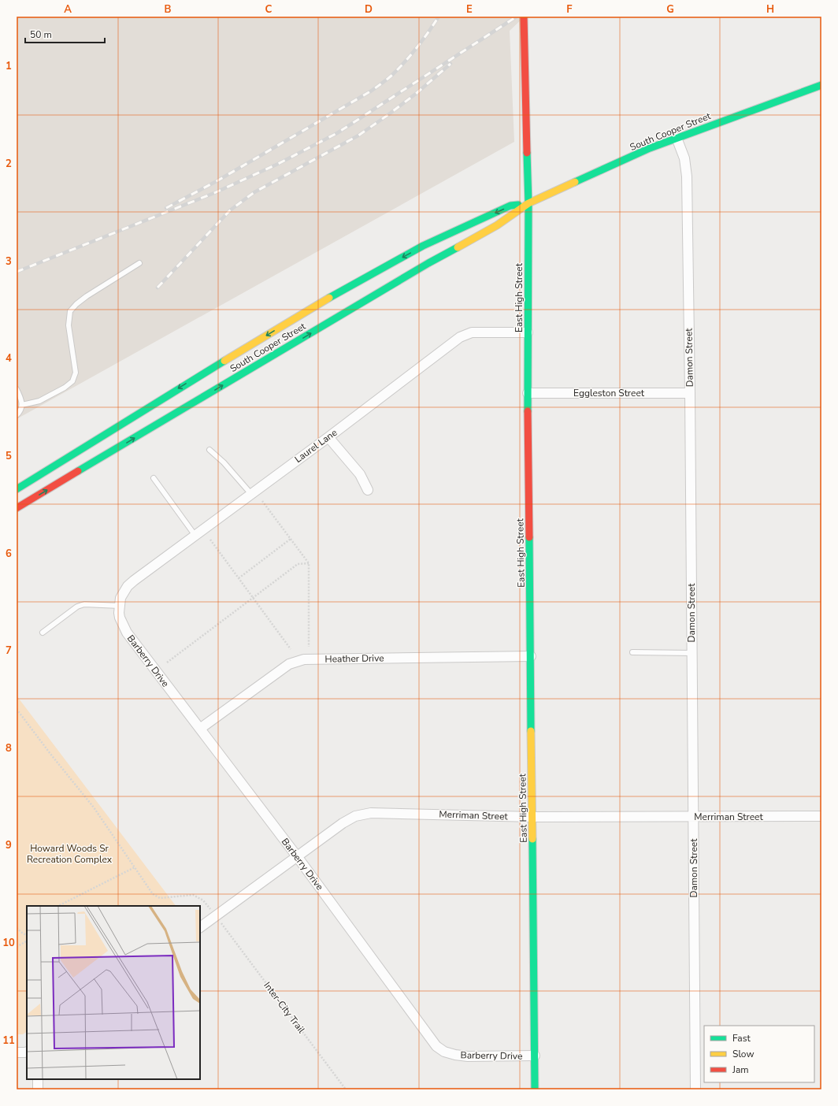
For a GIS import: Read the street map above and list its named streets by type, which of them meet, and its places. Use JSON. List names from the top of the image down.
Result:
{
  "streets": {
    "main road": ["South Cooper Street", "East High Street"],
    "street": [
      "Damon Street",
      "Eggleston Street",
      "Laurel Lane",
      "Heather Drive",
      "Barberry Drive",
      "Merriman Street"
    ],
    "path": ["Inter-City Trail"]
  },
  "crossings": [
    ["South Cooper Street", "East High Street"],
    ["South Cooper Street", "Damon Street"],
    ["East High Street", "Eggleston Street"],
    ["East High Street", "Laurel Lane"],
    ["East High Street", "Heather Drive"],
    ["East High Street", "Barberry Drive"],
    ["East High Street", "Merriman Street"],
    ["Damon Street", "Eggleston Street"],
    ["Damon Street", "Merriman Street"],
    ["Laurel Lane", "Barberry Drive"],
    ["Heather Drive", "Barberry Drive"],
    ["Barberry Drive", "Merriman Street"]
  ],
  "parks": ["Howard Woods Sr Recreation Complex"],
  "legend": ["Fast", "Slow", "Jam"],
  "scale_bar": "50 m",
  "grid": {
    "columns": [
      "A",
      "B",
      "C",
      "D",
      "E",
      "F",
      "G",
      "H"
    ],
    "rows": [
      "1",
      "2",
      "3",
      "4",
      "5",
      "6",
      "7",
      "8",
      "9",
      "10",
      "11"
    ]
  }
}
